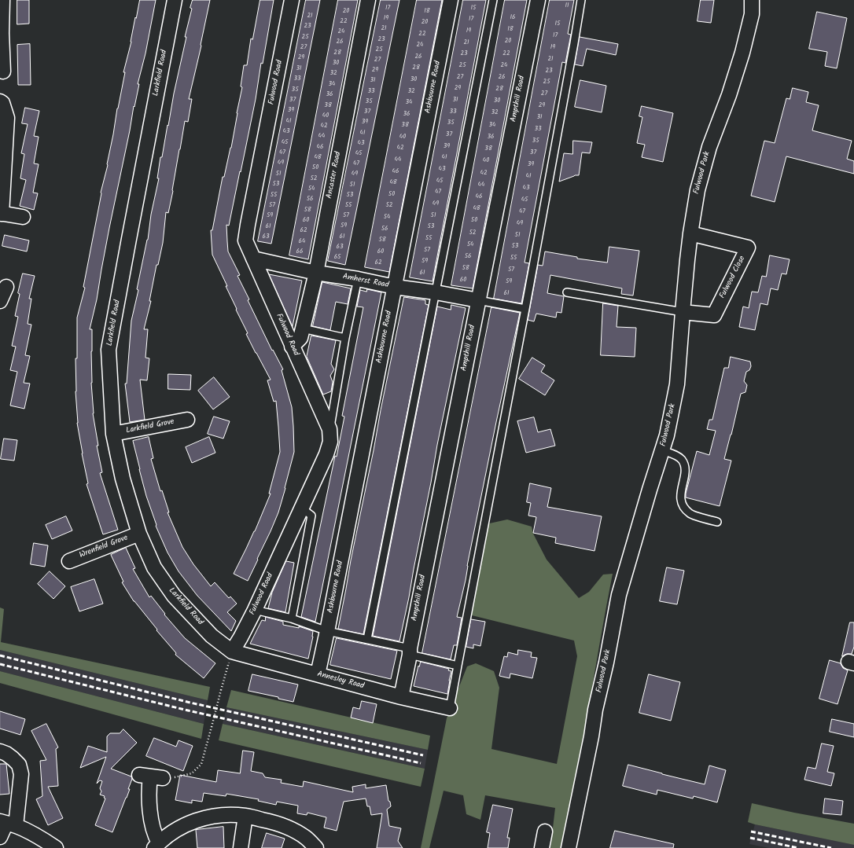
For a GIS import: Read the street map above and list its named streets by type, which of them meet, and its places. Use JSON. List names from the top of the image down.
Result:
{
  "streets": {
    "street": [
      "Larkfield Road",
      "Fulwood Road",
      "Ashbourne Road",
      "Ampthill Road",
      "Fulwood Park",
      "Ancaster Road",
      "Fulwood Close",
      "Amherst Road",
      "Larkfield Grove",
      "Wrenfield Grove",
      "Annesley Road"
    ]
  },
  "crossings": [
    ["Larkfield Road", "Fulwood Road"],
    ["Larkfield Road", "Larkfield Grove"],
    ["Larkfield Road", "Wrenfield Grove"],
    ["Larkfield Road", "Annesley Road"],
    ["Fulwood Road", "Ancaster Road"],
    ["Fulwood Road", "Amherst Road"],
    ["Fulwood Road", "Annesley Road"],
    ["Ashbourne Road", "Amherst Road"],
    ["Ashbourne Road", "Annesley Road"],
    ["Ampthill Road", "Amherst Road"],
    ["Ampthill Road", "Annesley Road"],
    ["Fulwood Park", "Fulwood Close"],
    ["Ancaster Road", "Amherst Road"]
  ],
  "house_numbers": [
    "11",
    "17",
    "15",
    "20",
    "18",
    "21",
    "16",
    "19",
    "17",
    "22",
    "20",
    "15",
    "23",
    "21",
    "18",
    "19",
    "24",
    "22",
    "17",
    "25",
    "23",
    "20",
    "26",
    "21",
    "24",
    "27",
    "19",
    "25",
    "28",
    "23",
    "22",
    "26",
    "29",
    "21",
    "27",
    "30",
    "25",
    "24",
    "28",
    "31",
    "29",
    "23",
    "32",
    "27",
    "26",
    "33",
    "30",
    "31",
    "25",
    "34",
    "29",
    "28",
    "35",
    "33",
    "32",
    "27",
    "36",
    "37",
    "31",
    "30",
    "35",
    "34",
    "38",
    "29",
    "39",
    "37",
    "33",
    "32",
    "36",
    "40",
    "31",
    "41",
    "39",
    "35",
    "38",
    "34",
    "42",
    "33",
    "43",
    "41",
    "37",
    "44",
    "40",
    "36",
    "35",
    "45",
    "43",
    "39",
    "46",
    "42",
    "38",
    "47",
    "37",
    "45",
    "48",
    "41",
    "44",
    "40",
    "49",
    "47",
    "39",
    "50",
    "43",
    "46",
    "42",
    "51",
    "49",
    "41",
    "52",
    "45",
    "48",
    "53",
    "51",
    "44",
    "43",
    "54",
    "47",
    "50",
    "55",
    "53",
    "46",
    "56",
    "45",
    "49",
    "57",
    "55",
    "52",
    "48",
    "58",
    "47",
    "59",
    "57",
    "51",
    "54",
    "60",
    "50",
    "49",
    "59",
    "61",
    "53",
    "56",
    "62",
    "52",
    "51",
    "63",
    "61",
    "55",
    "58",
    "64",
    "54",
    "53",
    "63",
    "57",
    "66",
    "60",
    "56",
    "65",
    "55",
    "59",
    "62",
    "58",
    "57",
    "61",
    "60",
    "59",
    "61"
  ]
}
